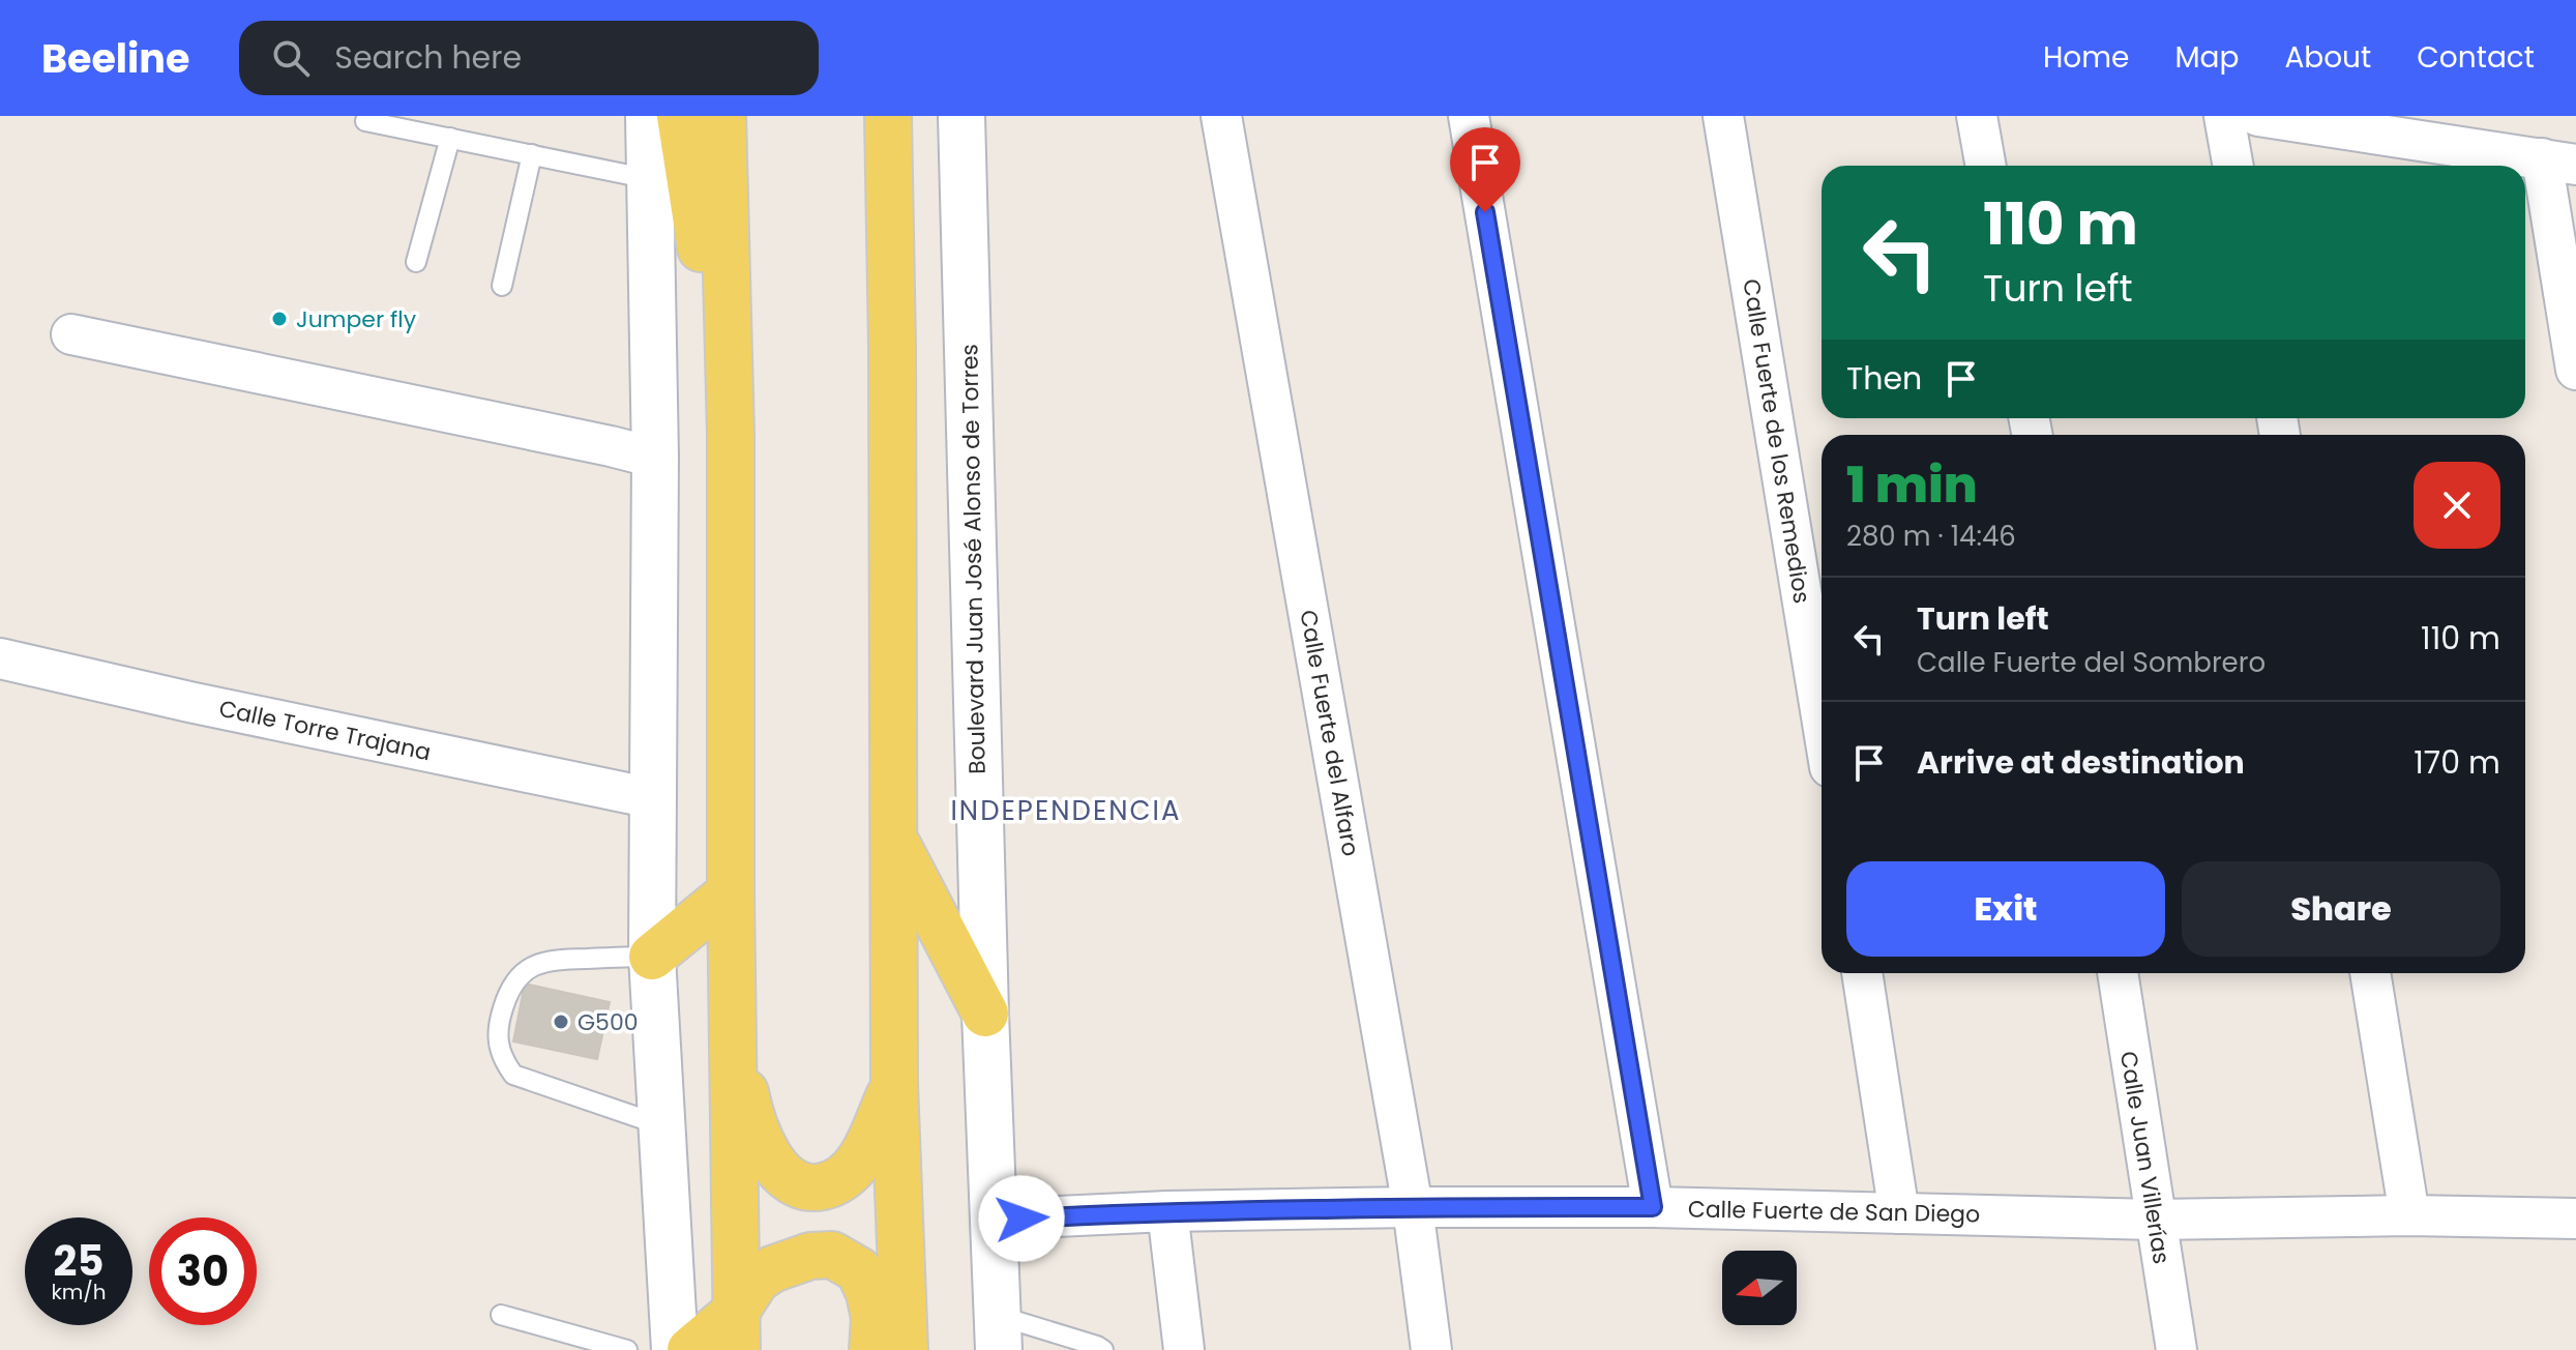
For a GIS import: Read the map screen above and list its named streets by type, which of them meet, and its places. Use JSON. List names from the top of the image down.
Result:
{
  "streets": {
    "street": [
      "Calle Fuerte de los Remedios",
      "Boulevard Juan José Alonso de Torres",
      "Calle Torre Trajana",
      "Calle Fuerte del Alfaro",
      "Calle Juan Villerías",
      "Calle Fuerte de San Diego"
    ]
  },
  "crossings": [
    ["Boulevard Juan José Alonso de Torres", "Calle Fuerte de San Diego"],
    ["Calle Fuerte del Alfaro", "Calle Fuerte de San Diego"],
    ["Calle Juan Villerías", "Calle Fuerte de San Diego"]
  ],
  "districts": ["INDEPENDENCIA"],
  "places": ["Jumper fly", "G500"],
  "north": "left",
  "page": {
    "header": "Beeline",
    "search": "Search here",
    "nav": [
      "Home",
      "Map",
      "About",
      "Contact"
    ],
    "turn": ["110 m", "Turn left"],
    "then": "Then",
    "heading": ["1 min", "280 m · 14:46"],
    "list": [
      {
        "name": "Turn left",
        "note": "Calle Fuerte del Sombrero",
        "value": "110 m"
      },
      {
        "name": "Arrive at destination",
        "value": "170 m"
      }
    ],
    "buttons": ["Exit", "Share"],
    "speed": "25 km/h",
    "limit": "30"
  }
}
